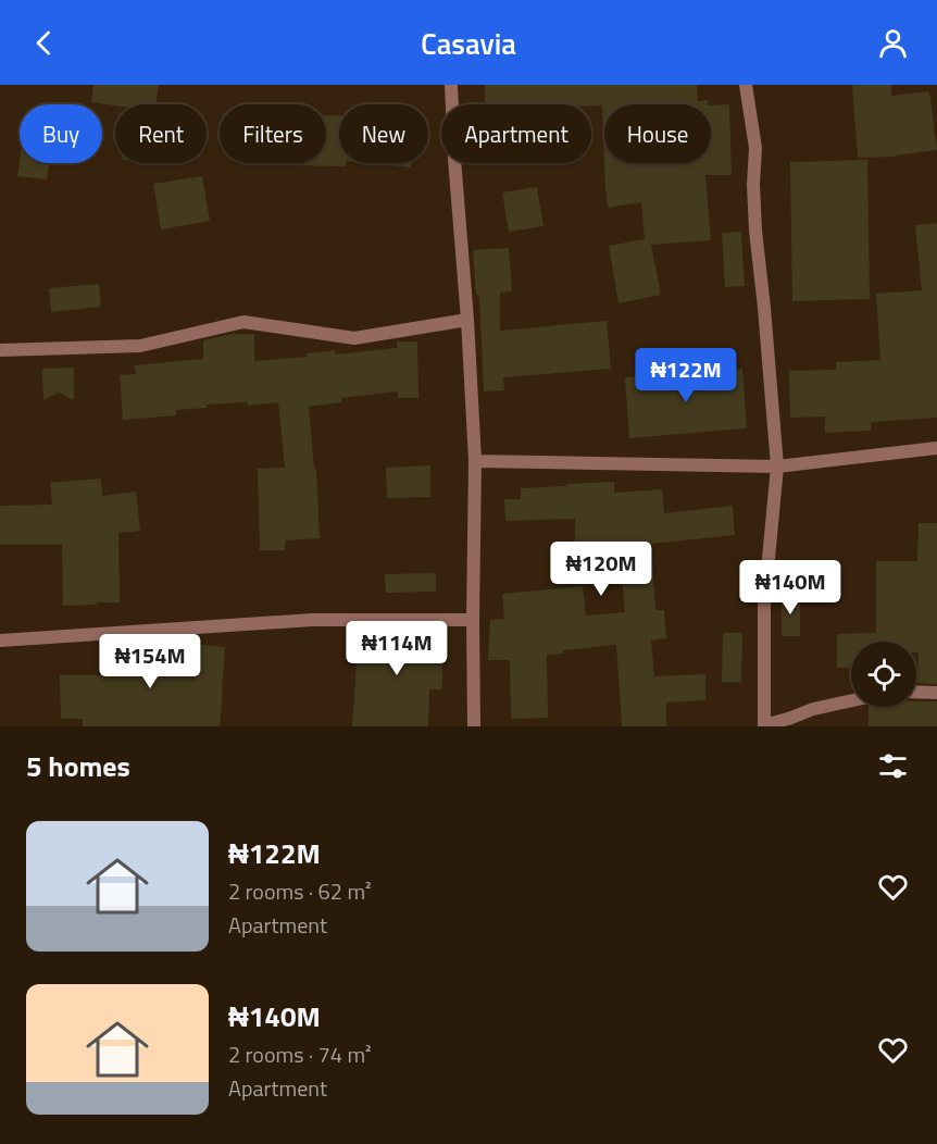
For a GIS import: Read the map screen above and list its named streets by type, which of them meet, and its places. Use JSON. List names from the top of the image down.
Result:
{
  "page": {
    "header": "Casavia",
    "chip": [
      "Buy",
      "Rent",
      "Filters",
      "New",
      "Apartment",
      "House"
    ],
    "price": [
      "₦122M",
      "₦120M",
      "₦140M",
      "₦114M",
      "₦154M"
    ],
    "heading": "5 homes",
    "list": [
      {
        "name": "₦122M",
        "note": "2 rooms · 62 m² · Apartment"
      },
      {
        "name": "₦140M",
        "note": "2 rooms · 74 m² · Apartment"
      }
    ]
  }
}
